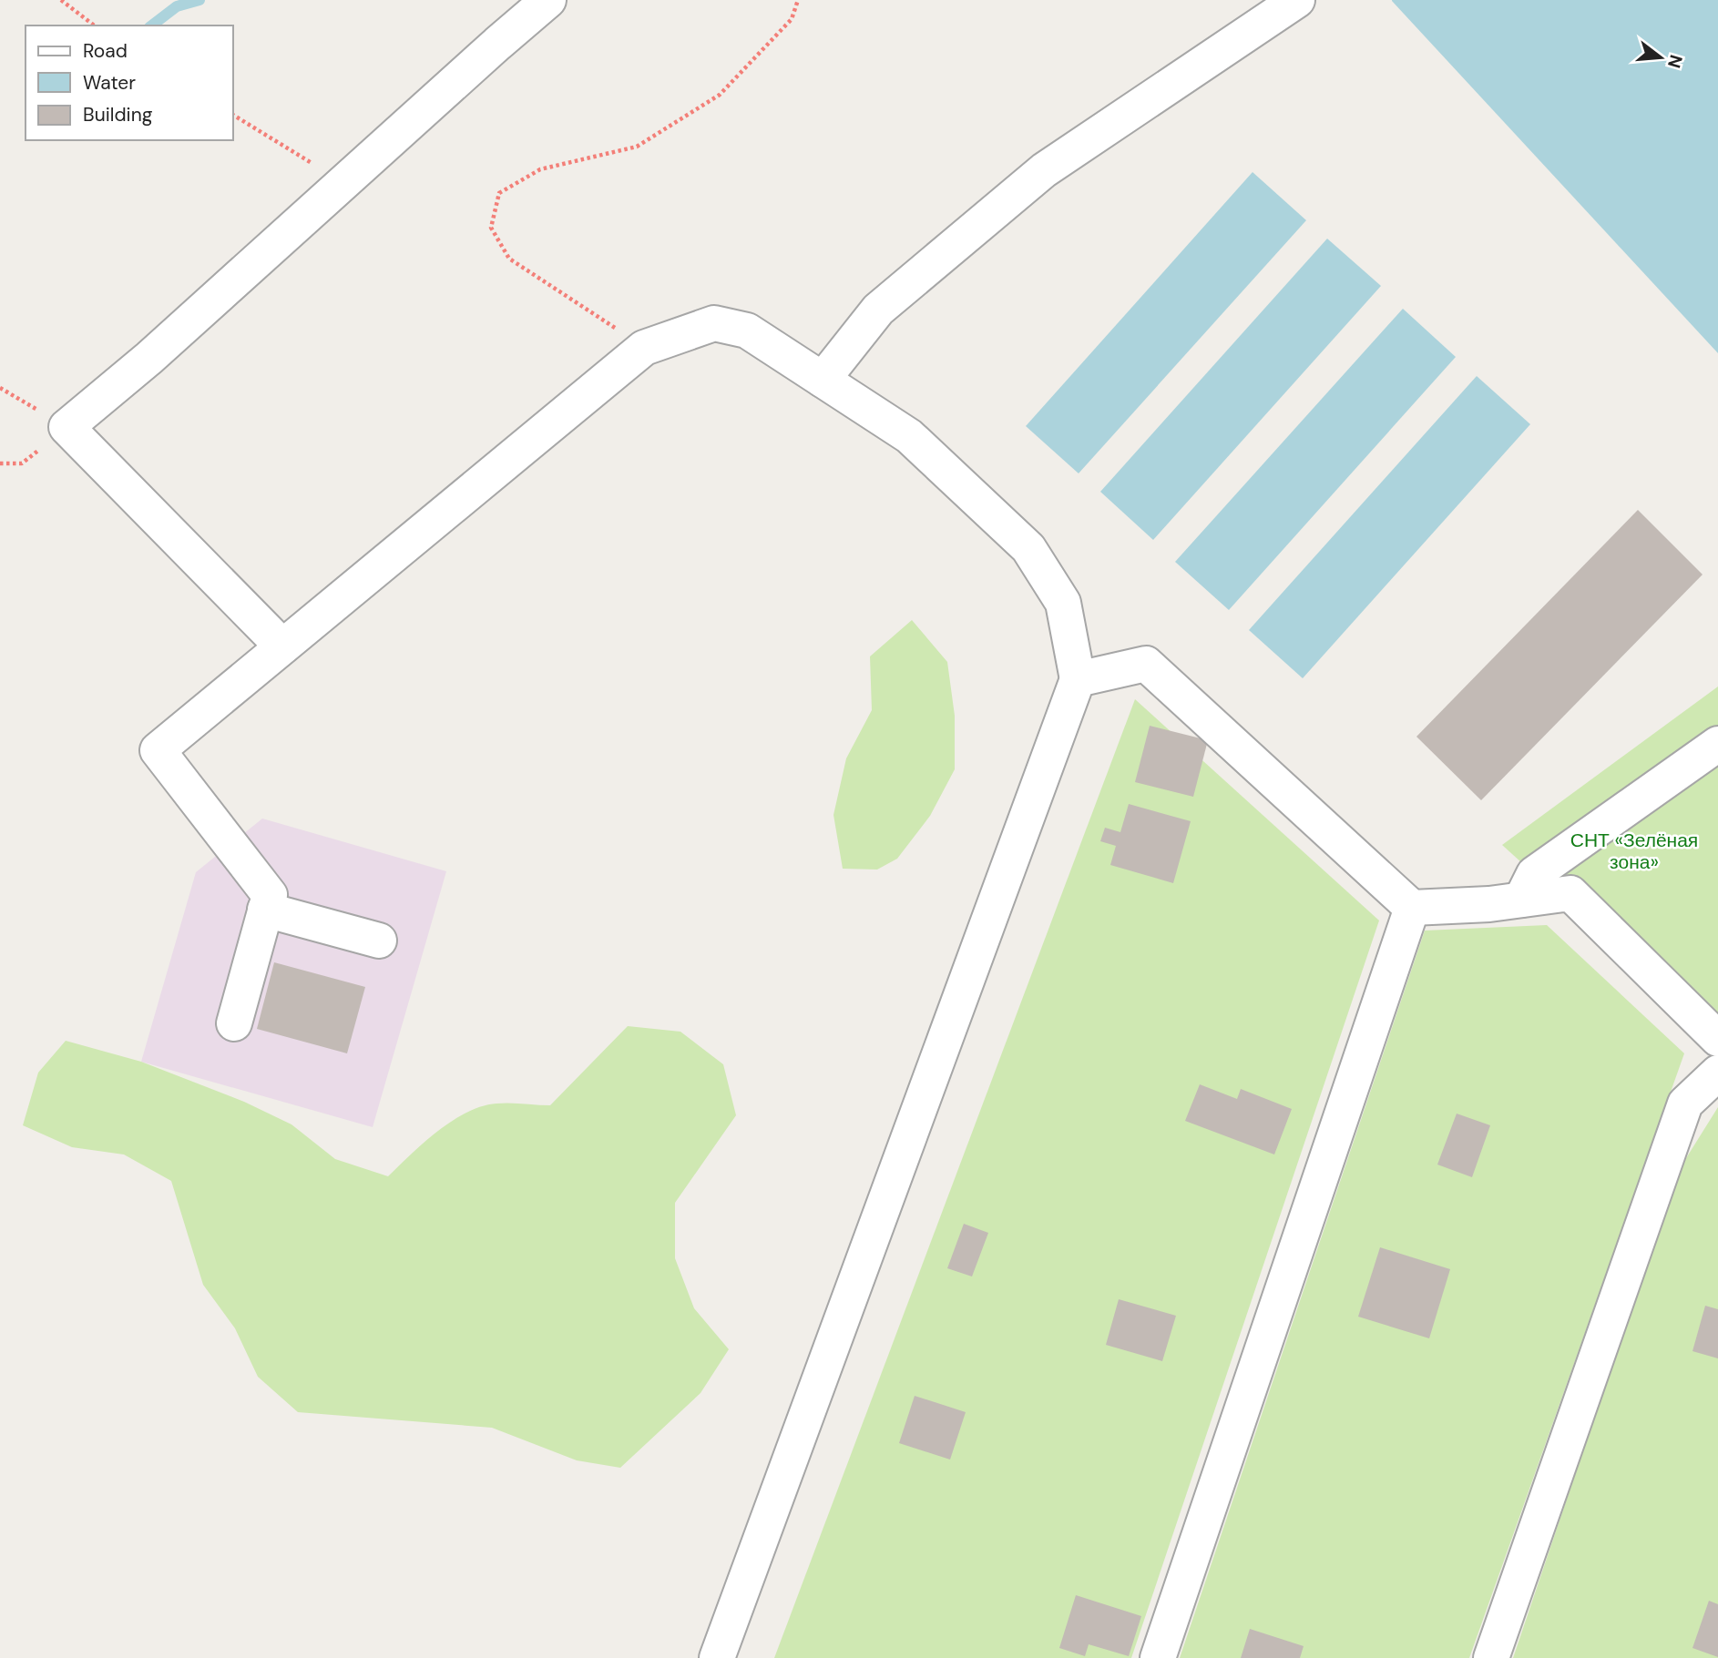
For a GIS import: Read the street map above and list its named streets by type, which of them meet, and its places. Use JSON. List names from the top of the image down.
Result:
{
  "parks": ["СНТ «Зелёная зона»"],
  "legend": ["Road", "Water", "Building"],
  "north": "right"
}
